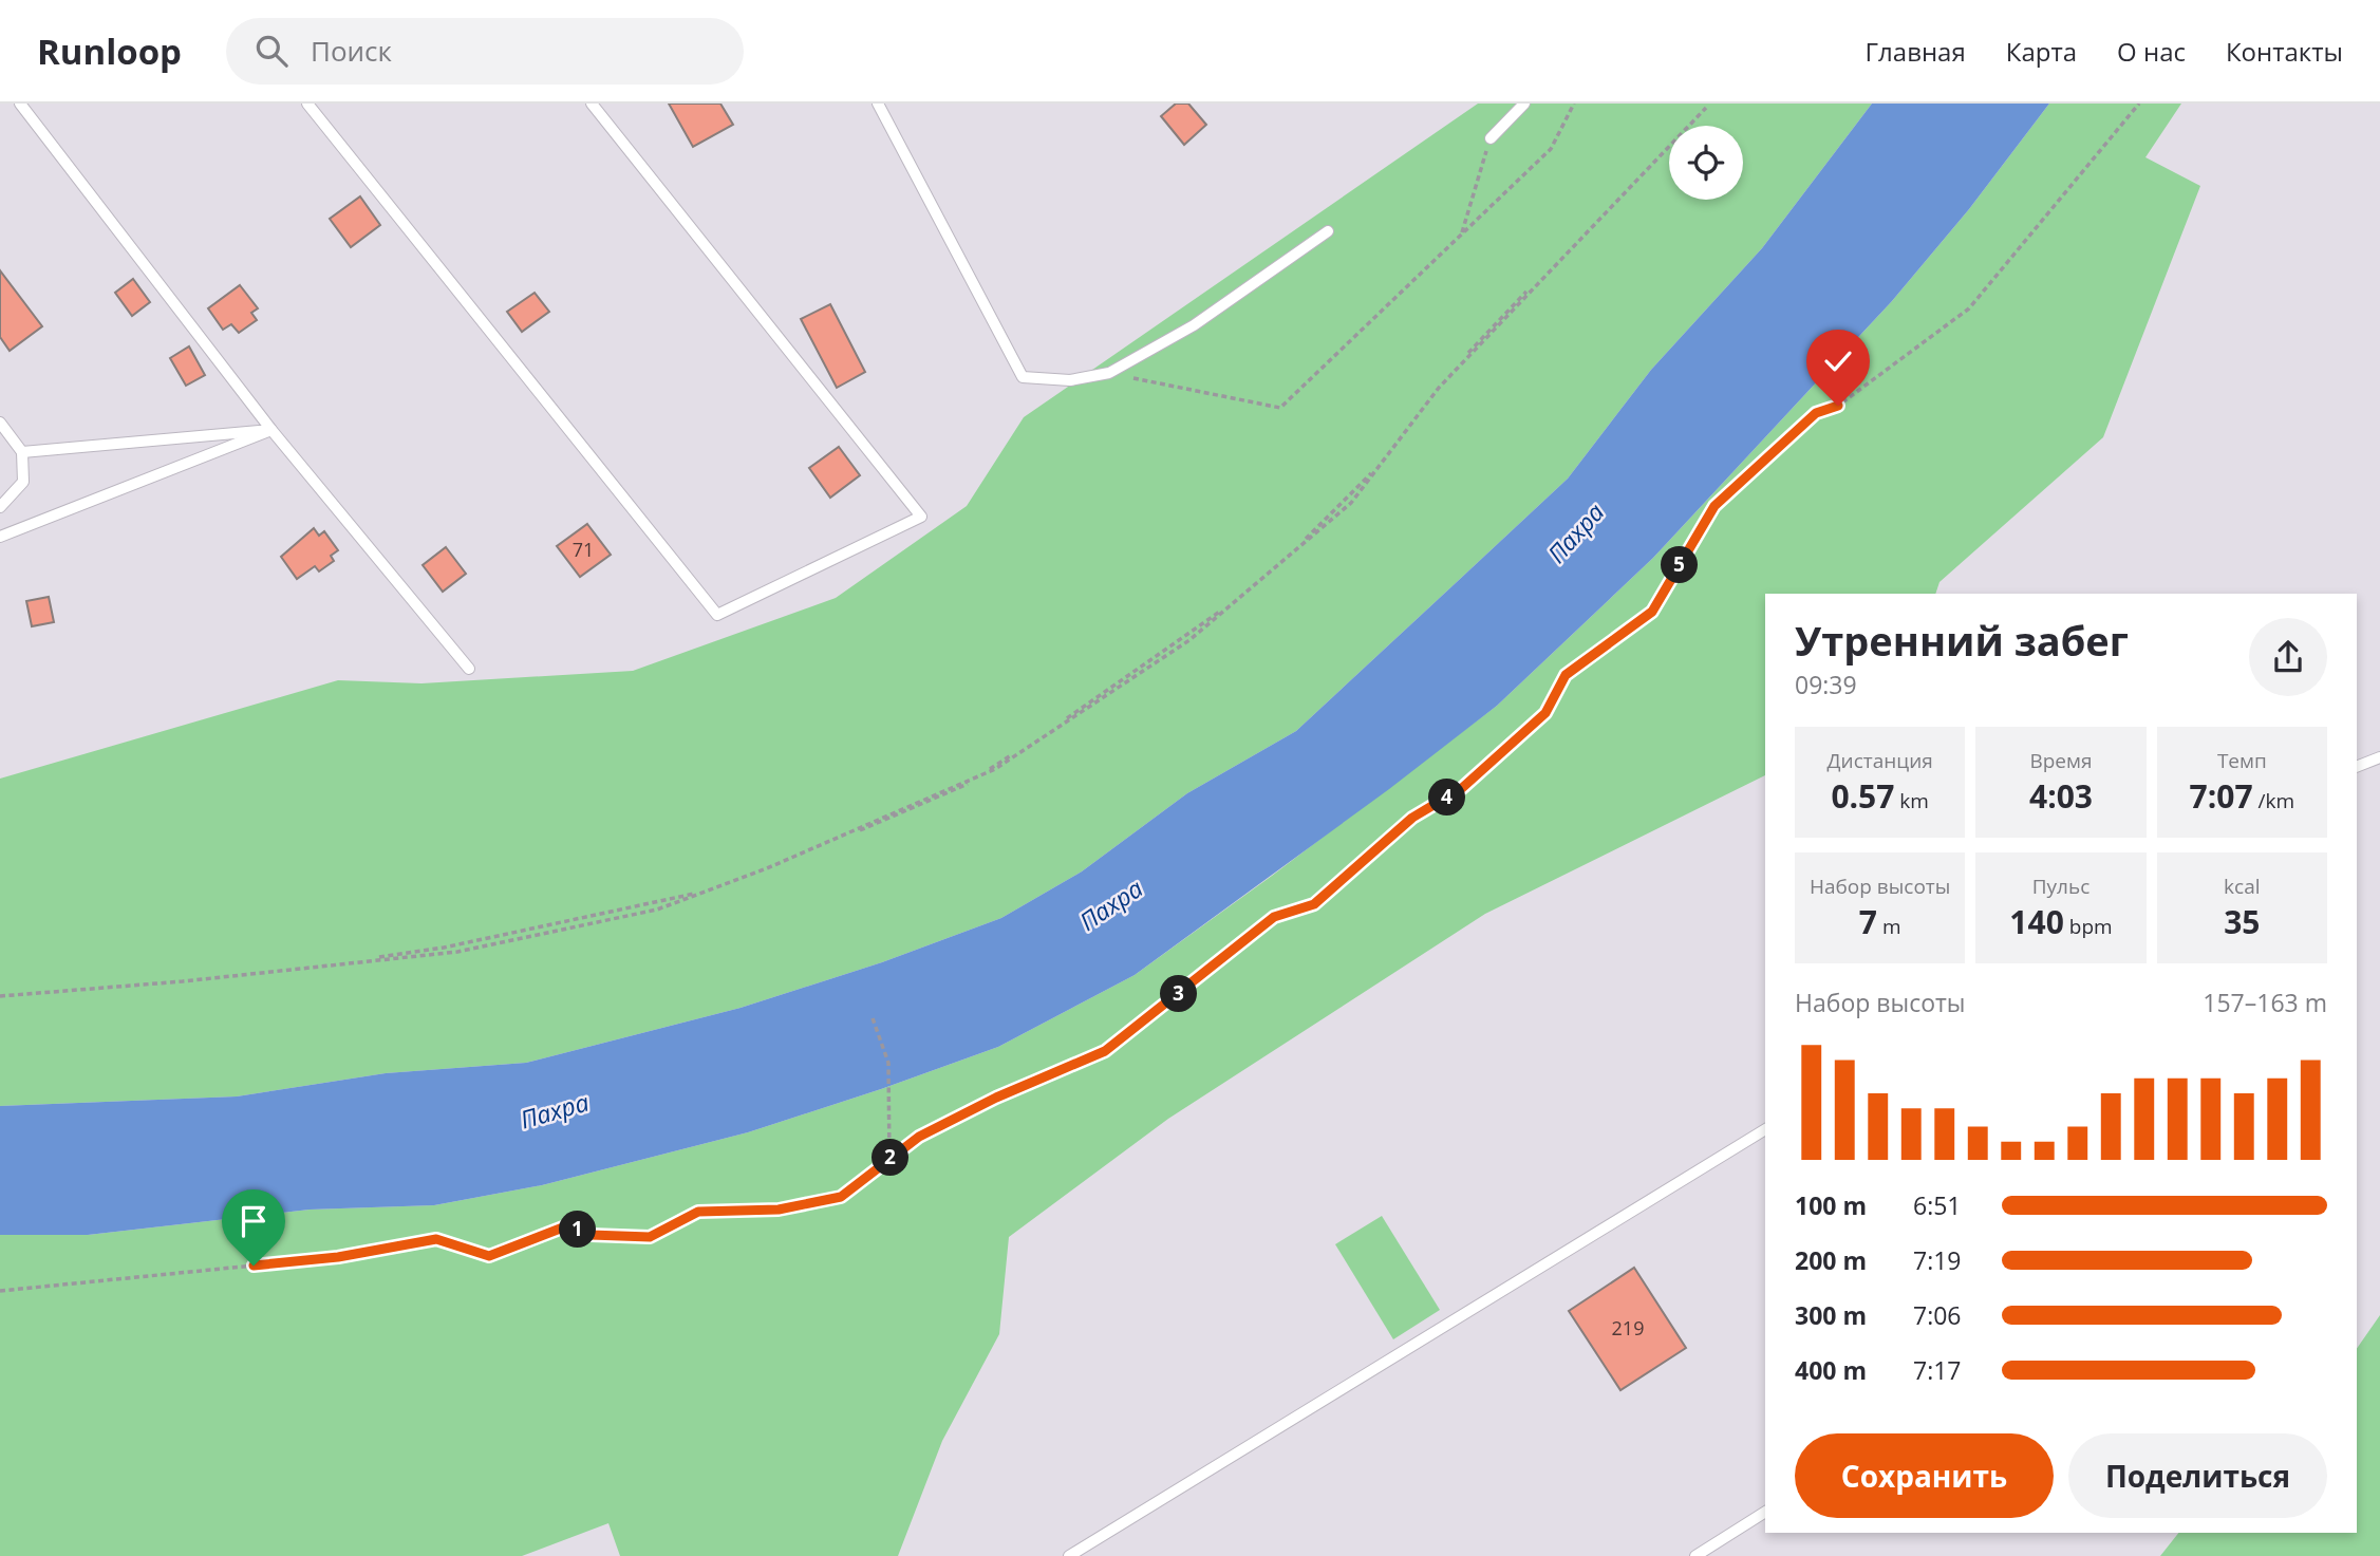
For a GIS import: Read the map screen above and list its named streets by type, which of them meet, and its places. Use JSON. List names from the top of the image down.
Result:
{
  "water": ["Пахра"],
  "house_numbers": ["71", "219"],
  "page": {
    "header": "Runloop",
    "search": "Поиск",
    "nav": [
      "Главная",
      "Карта",
      "О нас",
      "Контакты"
    ],
    "pins": [
      "5",
      "4",
      "3",
      "2",
      "1"
    ],
    "heading": ["Утренний забег", "09:39"],
    "stats": [
      ["Дистанция", "0.57 km"],
      ["Время", "4:03"],
      ["Темп", "7:07 /km"],
      ["Набор высоты", "7 m"],
      ["Пульс", "140 bpm"],
      ["kcal", "35"]
    ],
    "chart": ["Набор высоты", "157–163 m"],
    "list": [
      {
        "name": "100 m",
        "note": "6:51"
      },
      {
        "name": "200 m",
        "note": "7:19"
      },
      {
        "name": "300 m",
        "note": "7:06"
      },
      {
        "name": "400 m",
        "note": "7:17"
      }
    ],
    "buttons": ["Сохранить", "Поделиться"]
  }
}
